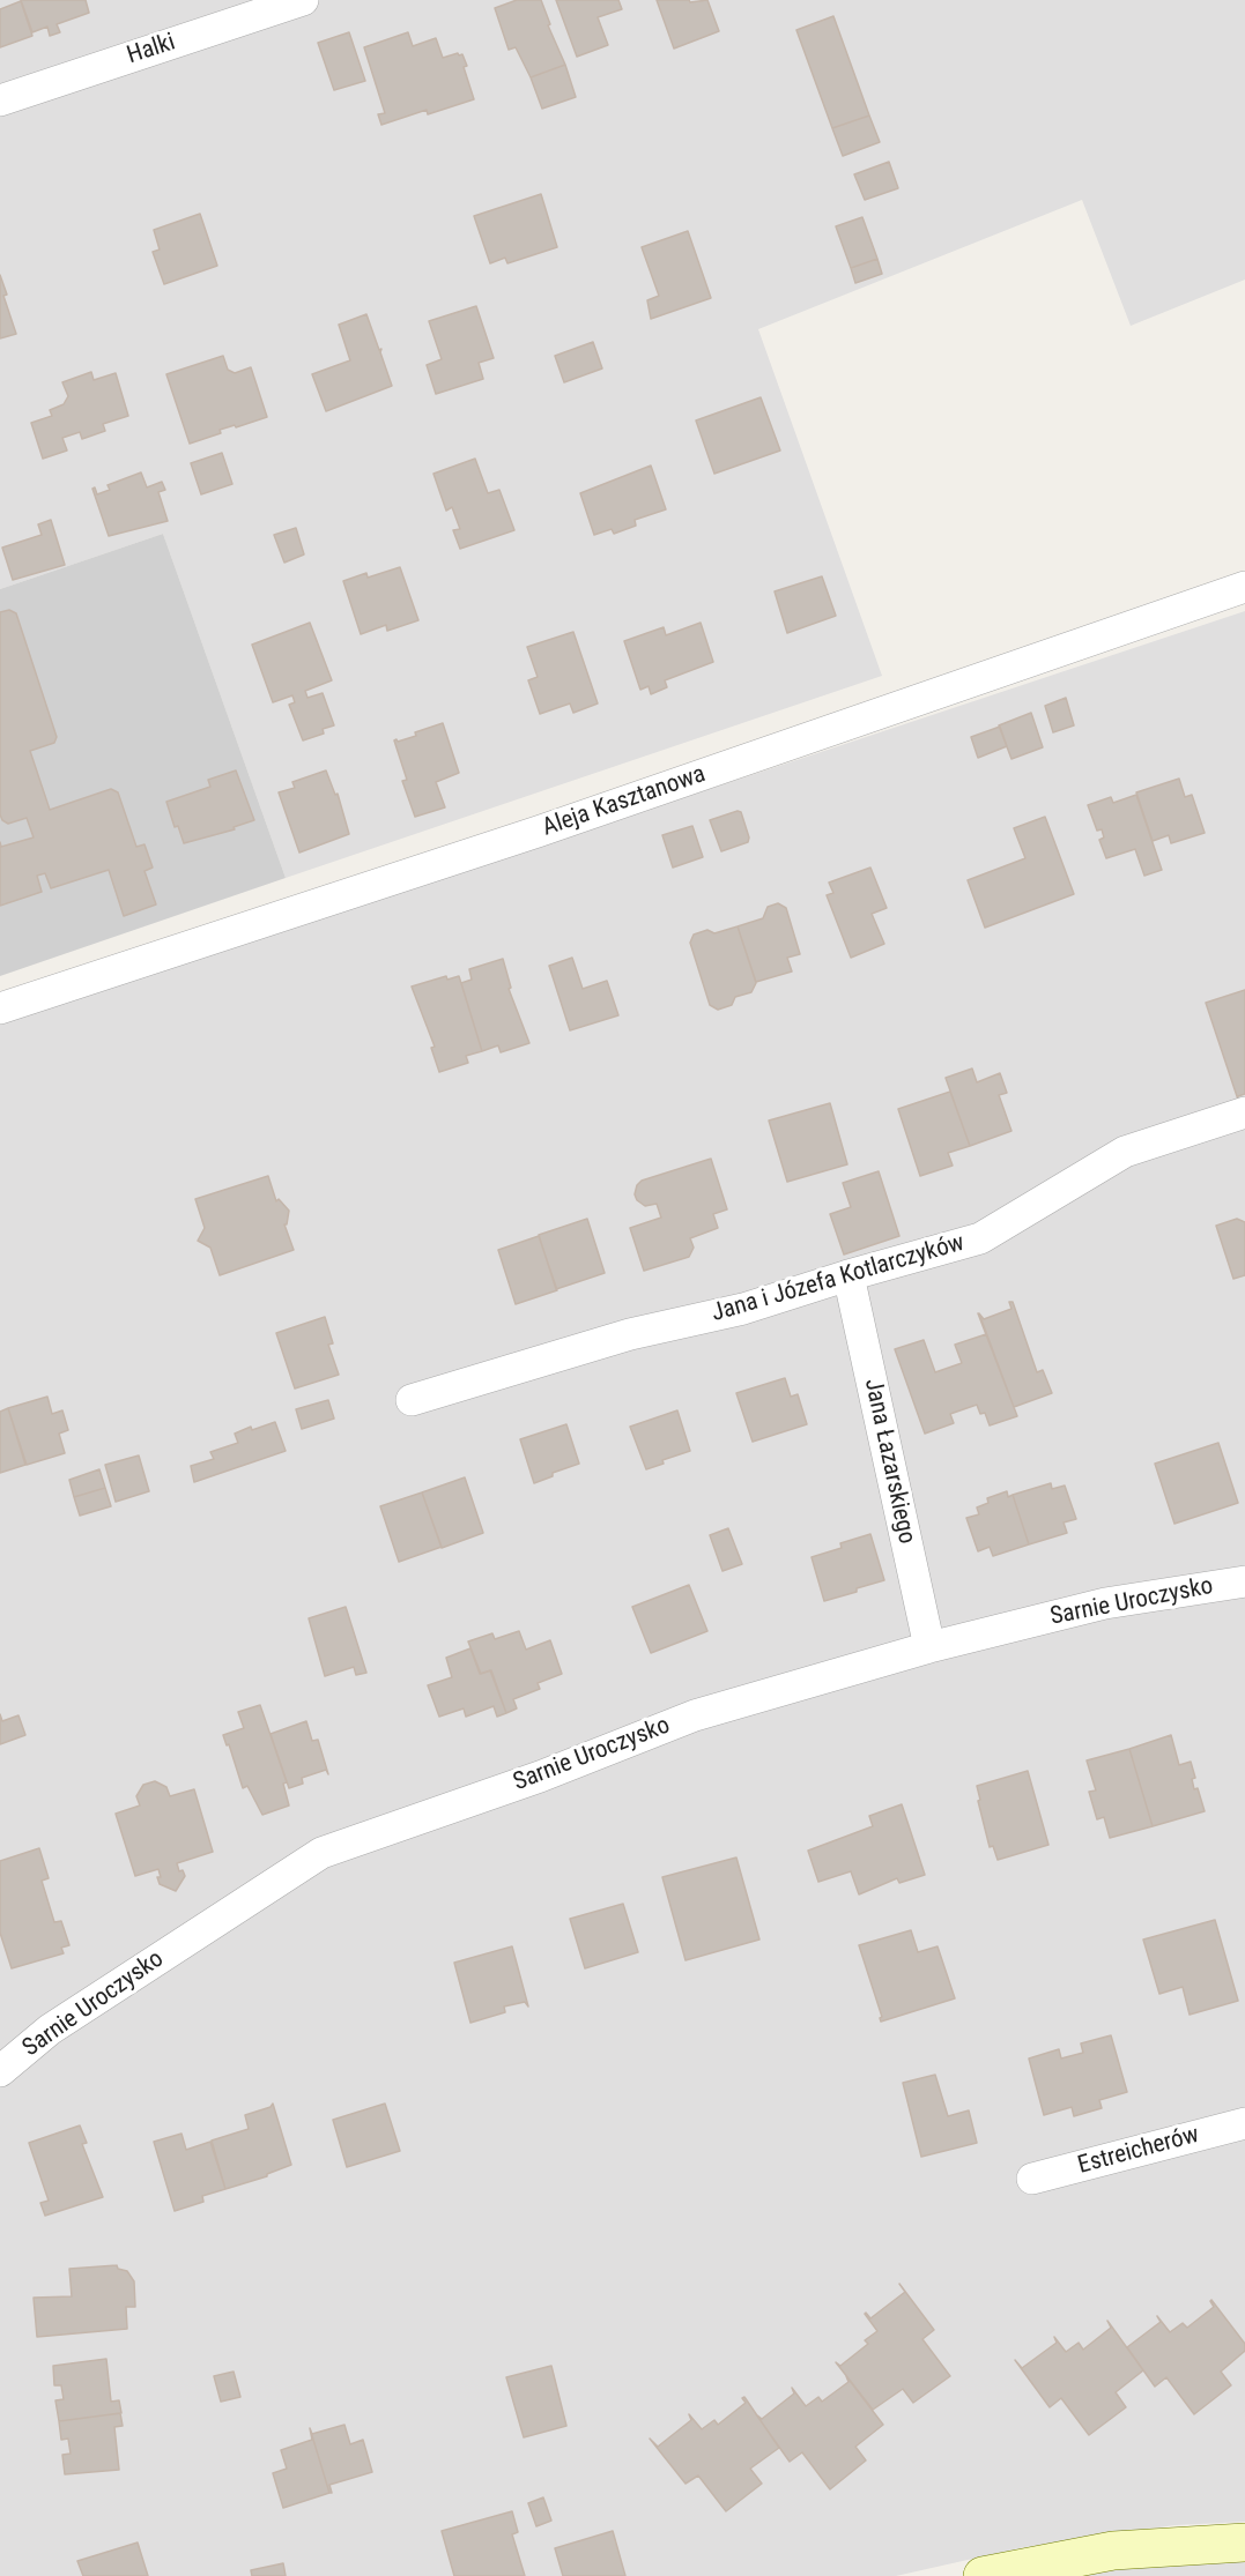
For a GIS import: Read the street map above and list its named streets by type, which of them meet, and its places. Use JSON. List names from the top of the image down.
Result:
{
  "streets": {
    "street": [
      "Halki",
      "Aleja Kasztanowa",
      "Jana i Józefa Kotlarczyków",
      "Jana Łazarskiego",
      "Sarnie Uroczysko",
      "Estreicherów"
    ]
  },
  "crossings": [
    ["Jana i Józefa Kotlarczyków", "Jana Łazarskiego"],
    ["Jana Łazarskiego", "Sarnie Uroczysko"]
  ]
}
